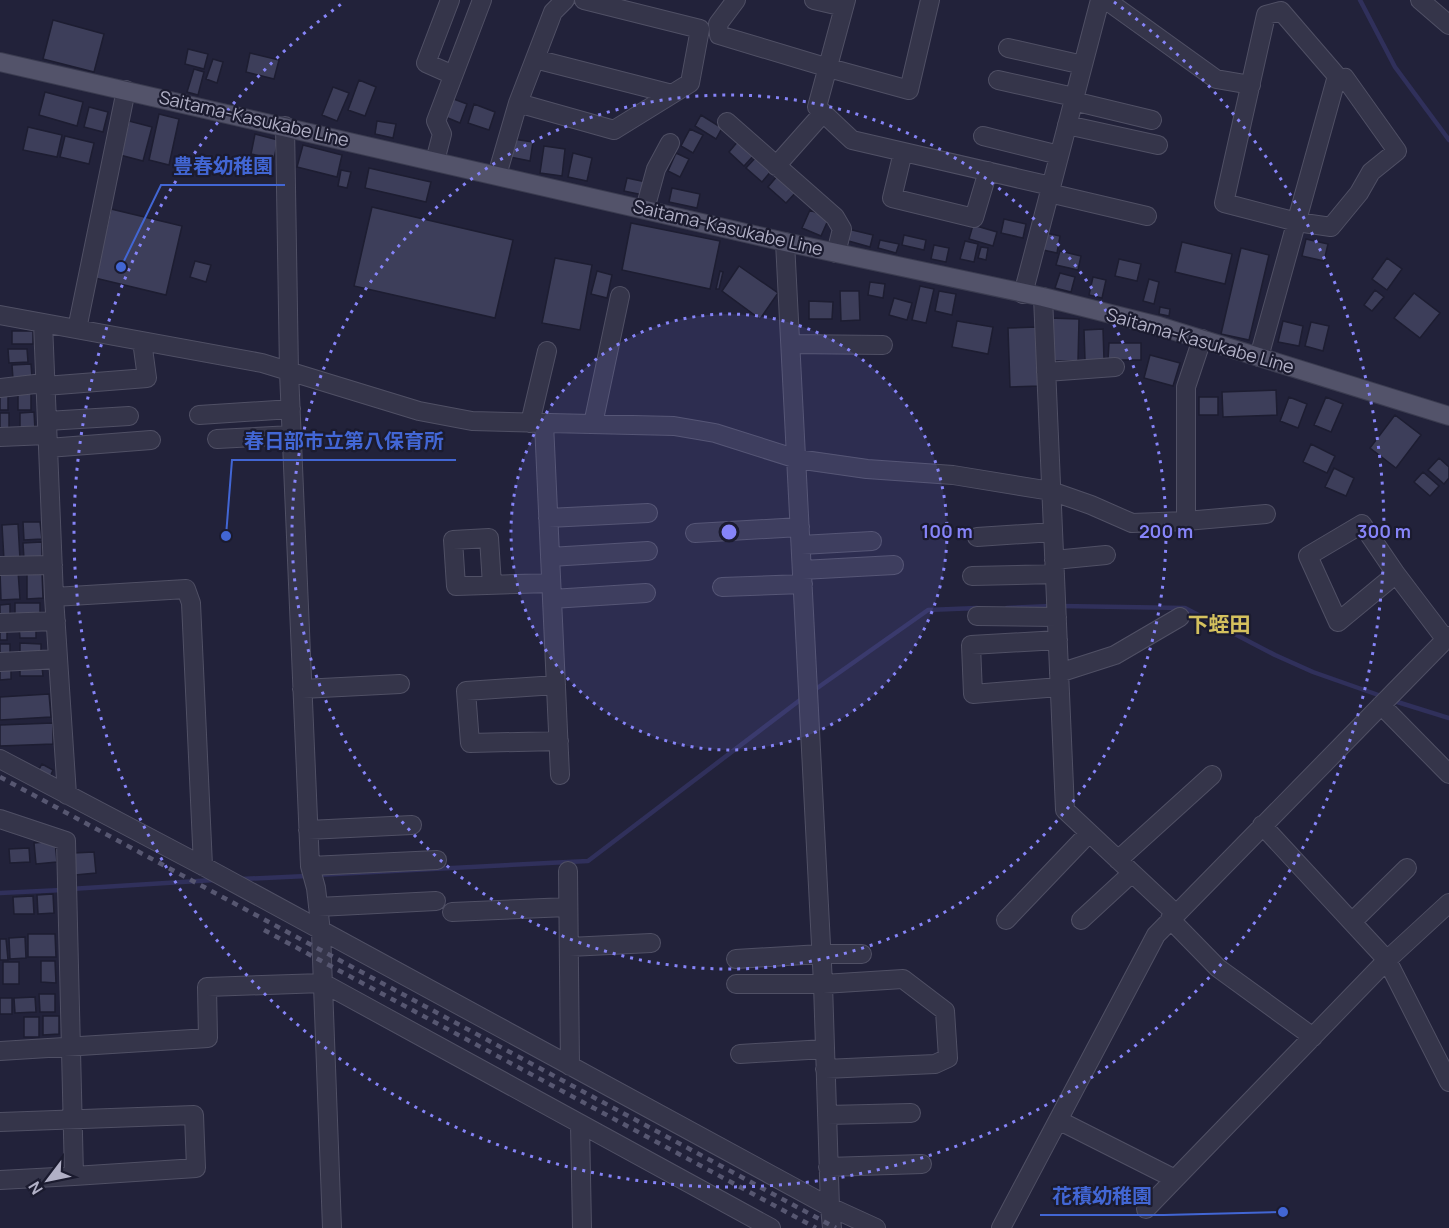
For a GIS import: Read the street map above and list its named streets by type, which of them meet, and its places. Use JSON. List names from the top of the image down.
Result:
{
  "streets": {
    "main road": ["Saitama-Kasukabe Line"]
  },
  "districts": ["下蛭田"],
  "places": ["豊春幼稚園", "春日部市立第八保育所", "花積幼稚園"],
  "north": "bottom left",
  "rings": ["100 m", "200 m", "300 m"]
}
